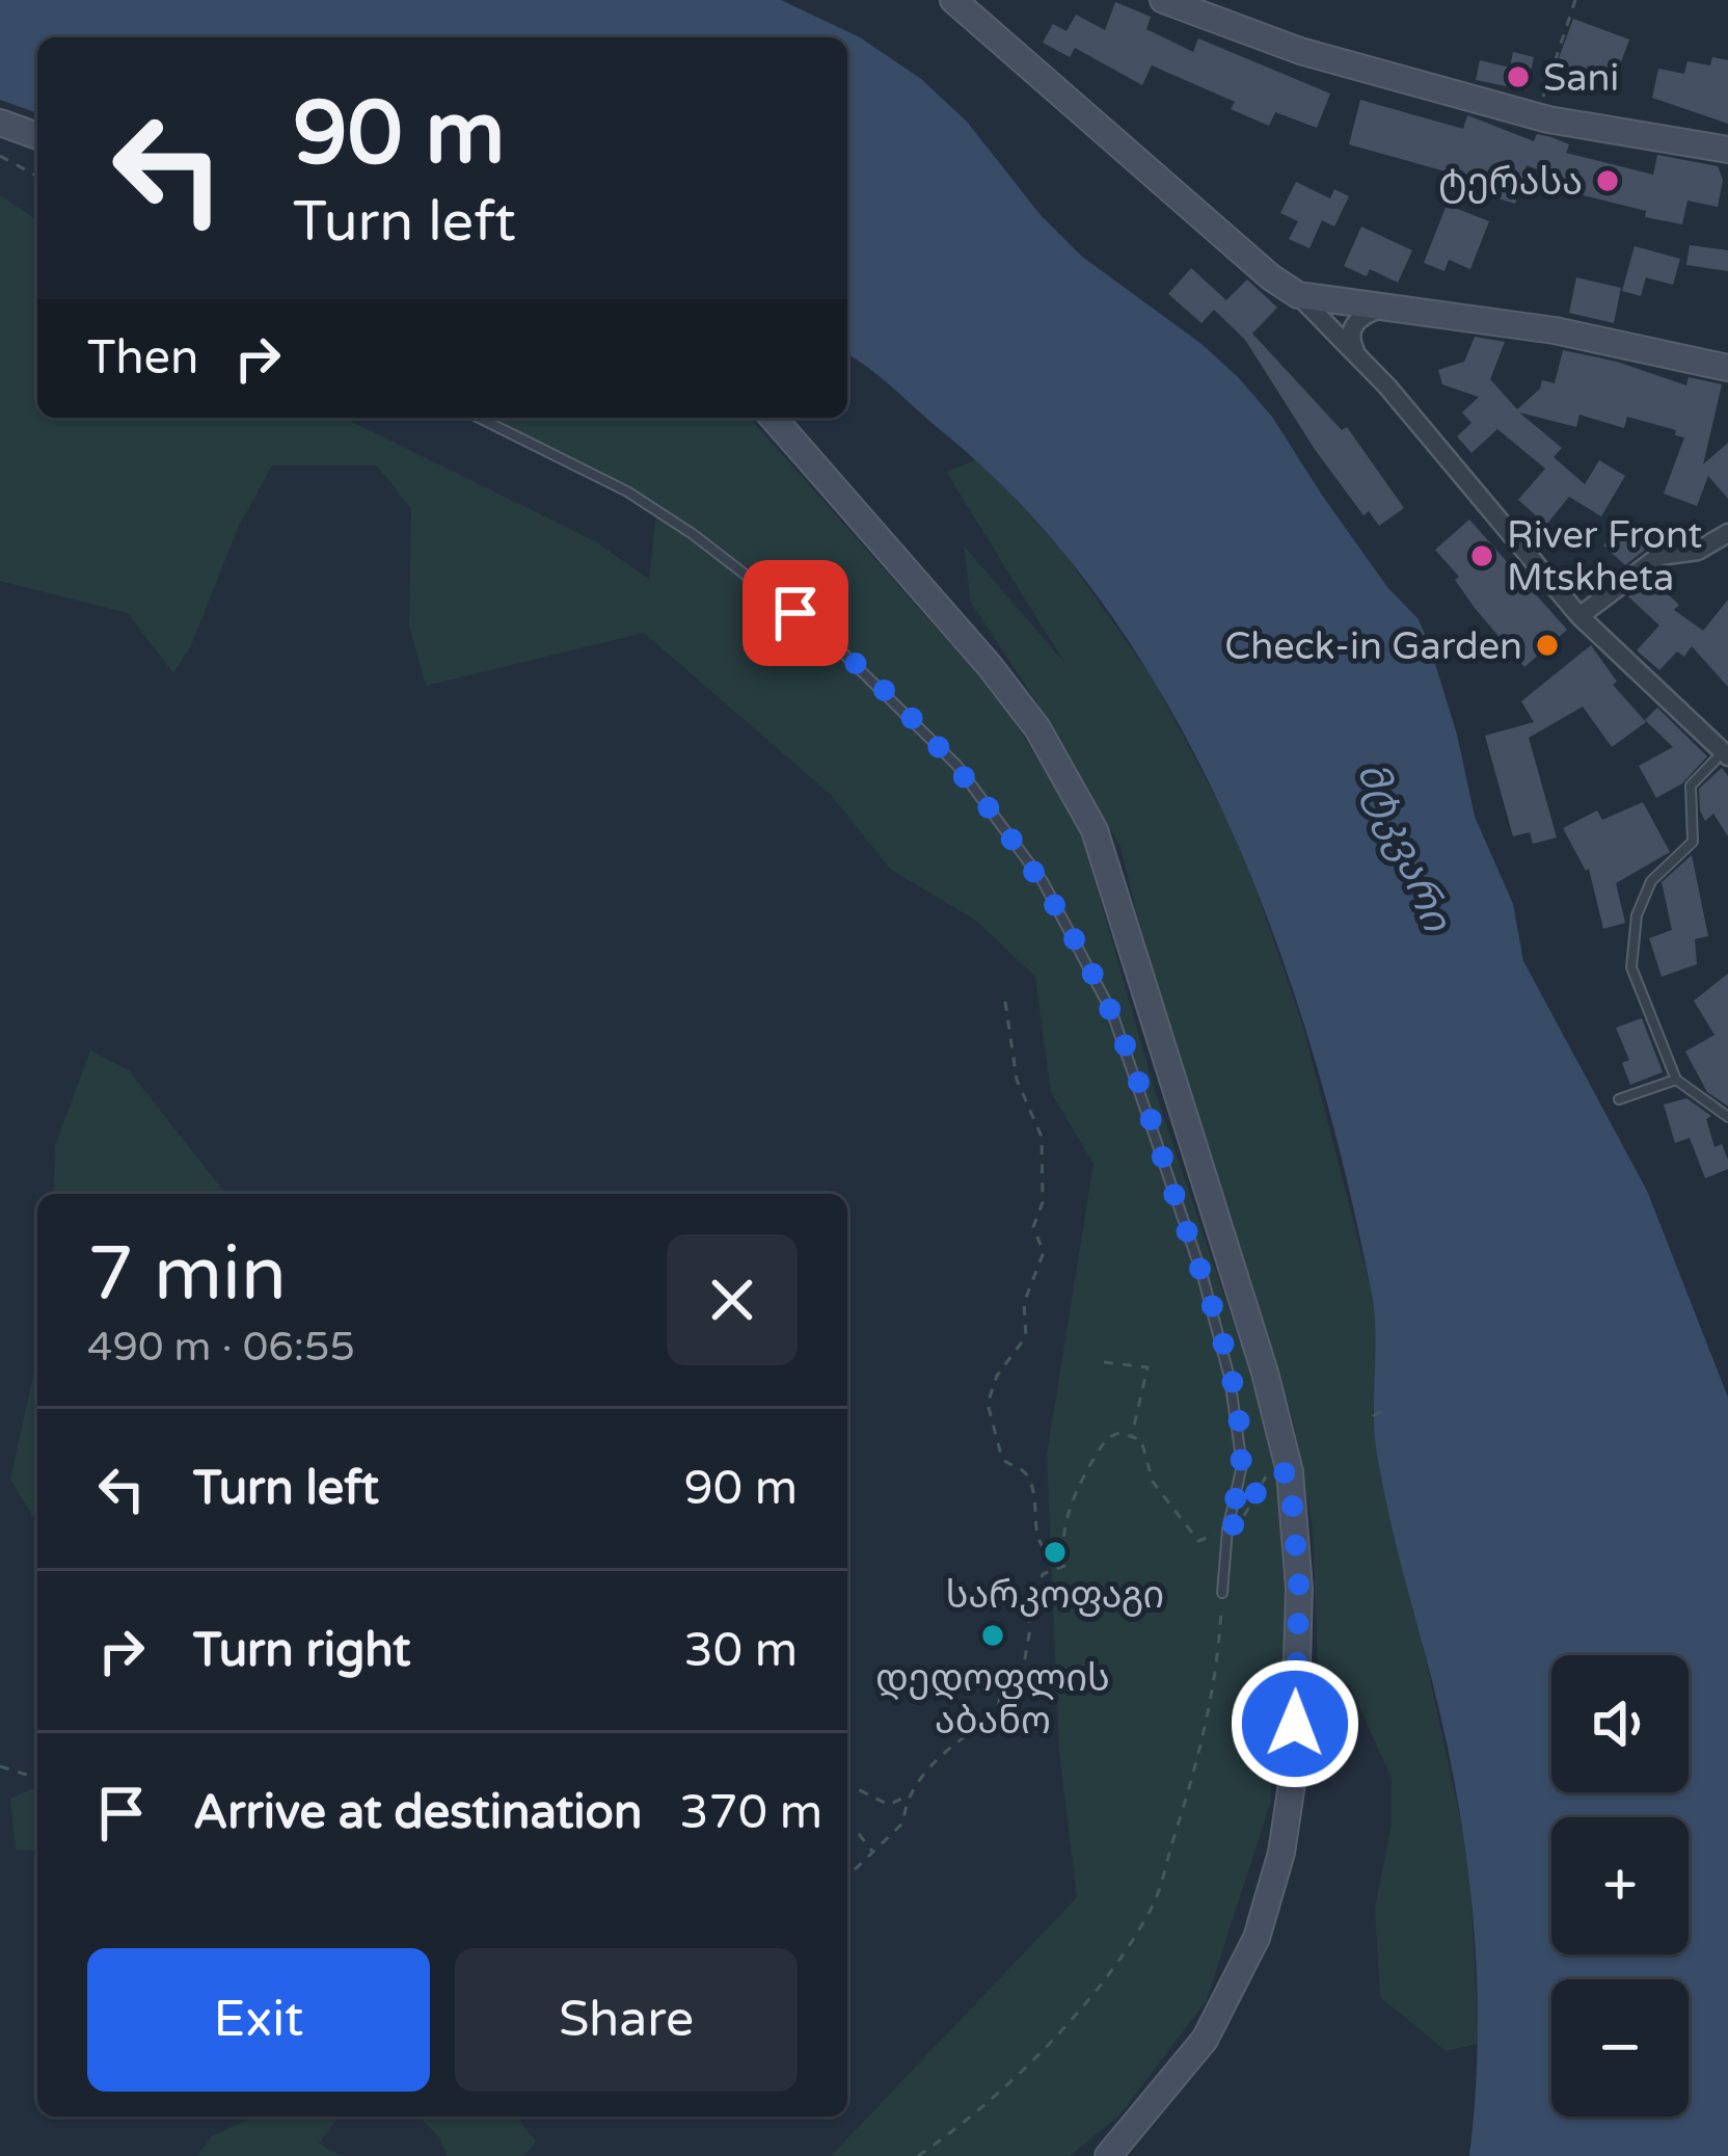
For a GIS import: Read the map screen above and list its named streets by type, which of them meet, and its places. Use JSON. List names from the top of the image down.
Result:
{
  "water": ["მტკვარი"],
  "places": [
    "Sani",
    "ტერასა",
    "River Front Mtskheta",
    "Check-in Garden",
    "სარკოფაგი",
    "დედოფლის აბანო"
  ],
  "page": {
    "turn": ["90 m", "Turn left"],
    "then": "Then",
    "heading": ["7 min", "490 m · 06:55"],
    "list": [
      {
        "name": "Turn left",
        "value": "90 m"
      },
      {
        "name": "Turn right",
        "value": "30 m"
      },
      {
        "name": "Arrive at destination",
        "value": "370 m"
      }
    ],
    "map_buttons": ["+", "−"],
    "buttons": ["Exit", "Share"]
  }
}
